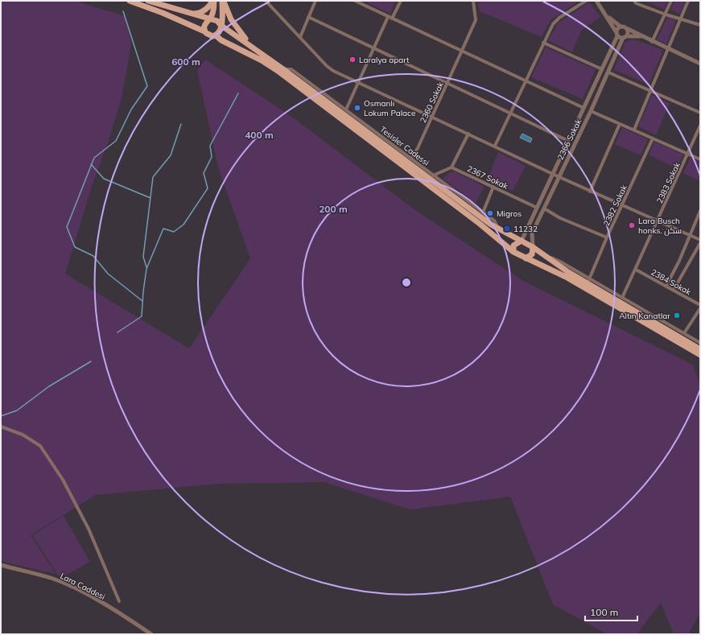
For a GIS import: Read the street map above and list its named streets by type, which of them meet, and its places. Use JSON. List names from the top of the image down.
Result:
{
  "streets": {
    "street": [
      "2360 Sokak",
      "2366 Sokak",
      "Tesisler Cadessi",
      "2367 Sokak",
      "2383 Sokak",
      "2382 Sokak",
      "2384 Sokak",
      "Lara Caddesi"
    ]
  },
  "crossings": [
    ["2360 Sokak", "Tesisler Cadessi"],
    ["2366 Sokak", "2367 Sokak"],
    ["2383 Sokak", "2384 Sokak"]
  ],
  "places": {
    "other": [
      "Laralya apart",
      "Osmanlı Lokum Palace",
      "Migros",
      "Lara Busch honks. سكن",
      "Altın Kanatlar"
    ],
    "transit": ["11232"]
  },
  "scale_bar": "100 m",
  "rings": ["600 m", "400 m", "200 m"]
}
